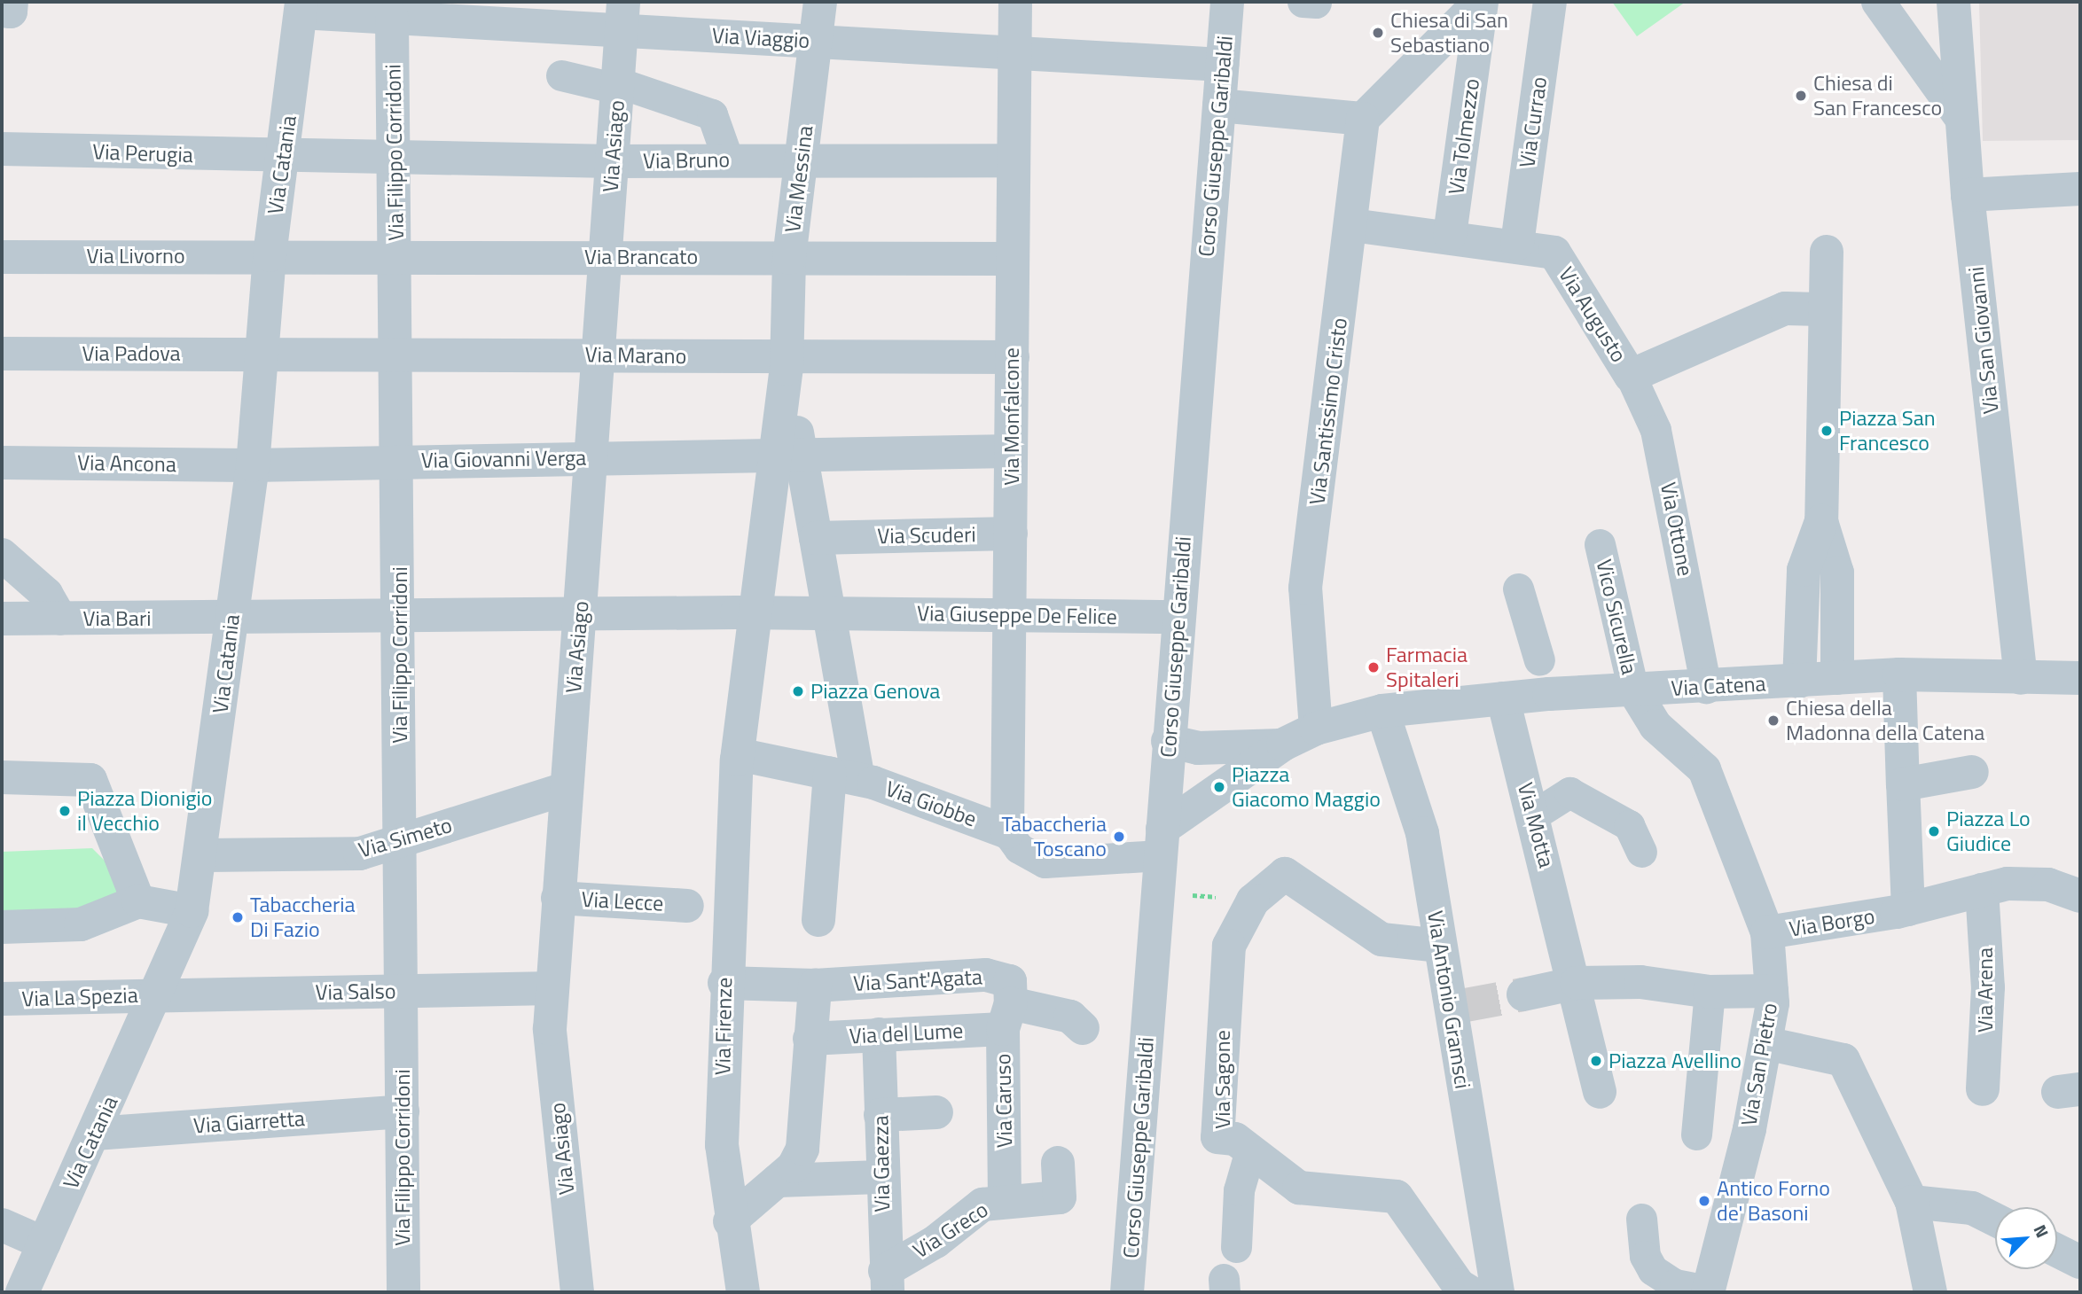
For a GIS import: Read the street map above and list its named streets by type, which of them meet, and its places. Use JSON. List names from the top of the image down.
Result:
{
  "streets": {
    "street": [
      "Via Viaggio",
      "Via Currao",
      "Via Tolmezzo",
      "Via Asiago",
      "Corso Giuseppe Garibaldi",
      "Via Filippo Corridoni",
      "Via Perugia",
      "Via Bruno",
      "Via Catania",
      "Via Messina",
      "Via Livorno",
      "Via Brancato",
      "Via Augusto",
      "Via San Giovanni",
      "Via Padova",
      "Via Marano",
      "Via Santissimo Cristo",
      "Via Monfalcone",
      "Via Giovanni Verga",
      "Via Ancona",
      "Via Ottone",
      "Via Scuderi",
      "Via Giuseppe De Felice",
      "Vico Sicurella",
      "Via Bari",
      "Via Catena",
      "Via Giobbe",
      "Via Motta",
      "Via Simeto",
      "Via Lecce",
      "Via Borgo",
      "Via Sant'Agata",
      "Via Arena",
      "Via Salso",
      "Via La Spezia",
      "Via Antonio Gramsci",
      "Via Firenze",
      "Via del Lume",
      "Via San Pietro",
      "Via Sagone",
      "Via Caruso",
      "Via Giarretta",
      "Via Gaezza",
      "Via Greco"
    ]
  },
  "crossings": [
    ["Via Viaggio", "Via Asiago"],
    ["Via Viaggio", "Corso Giuseppe Garibaldi"],
    ["Via Viaggio", "Via Filippo Corridoni"],
    ["Via Viaggio", "Via Catania"],
    ["Via Viaggio", "Via Messina"],
    ["Via Viaggio", "Via Monfalcone"],
    ["Via Currao", "Via Augusto"],
    ["Via Tolmezzo", "Via Augusto"],
    ["Via Asiago", "Via Bruno"],
    ["Via Asiago", "Via Brancato"],
    ["Via Asiago", "Via Marano"],
    ["Via Asiago", "Via Giovanni Verga"],
    ["Via Asiago", "Via Simeto"],
    ["Via Asiago", "Via Lecce"],
    ["Via Asiago", "Via Salso"],
    ["Corso Giuseppe Garibaldi", "Via Giuseppe De Felice"],
    ["Corso Giuseppe Garibaldi", "Via Catena"],
    ["Corso Giuseppe Garibaldi", "Via Giobbe"],
    ["Via Filippo Corridoni", "Via Bruno"],
    ["Via Filippo Corridoni", "Via Brancato"],
    ["Via Filippo Corridoni", "Via Marano"],
    ["Via Filippo Corridoni", "Via Giovanni Verga"],
    ["Via Filippo Corridoni", "Via Simeto"],
    ["Via Filippo Corridoni", "Via Salso"],
    ["Via Filippo Corridoni", "Via Giarretta"],
    ["Via Perugia", "Via Bruno"],
    ["Via Perugia", "Via Catania"],
    ["Via Bruno", "Via Catania"],
    ["Via Bruno", "Via Messina"],
    ["Via Bruno", "Via Monfalcone"],
    ["Via Catania", "Via Livorno"],
    ["Via Catania", "Via Brancato"],
    ["Via Catania", "Via Padova"],
    ["Via Catania", "Via Marano"],
    ["Via Catania", "Via Giovanni Verga"],
    ["Via Catania", "Via Ancona"],
    ["Via Catania", "Via Bari"],
    ["Via Catania", "Via Simeto"],
    ["Via Catania", "Via Salso"],
    ["Via Catania", "Via La Spezia"],
    ["Via Catania", "Via Giarretta"],
    ["Via Messina", "Via Brancato"],
    ["Via Messina", "Via Marano"],
    ["Via Messina", "Via Giovanni Verga"],
    ["Via Messina", "Via Scuderi"],
    ["Via Messina", "Via Giuseppe De Felice"],
    ["Via Messina", "Via Giobbe"],
    ["Via Messina", "Via Firenze"],
    ["Via Livorno", "Via Brancato"],
    ["Via Brancato", "Via Monfalcone"],
    ["Via Augusto", "Via Santissimo Cristo"],
    ["Via Augusto", "Via Ottone"],
    ["Via San Giovanni", "Via Catena"],
    ["Via Padova", "Via Marano"],
    ["Via Marano", "Via Monfalcone"],
    ["Via Santissimo Cristo", "Via Catena"],
    ["Via Monfalcone", "Via Giovanni Verga"],
    ["Via Monfalcone", "Via Scuderi"],
    ["Via Monfalcone", "Via Giuseppe De Felice"],
    ["Via Monfalcone", "Via Giobbe"],
    ["Via Giovanni Verga", "Via Ancona"],
    ["Via Giovanni Verga", "Via Firenze"],
    ["Via Ottone", "Via Catena"],
    ["Via Giuseppe De Felice", "Via Firenze"],
    ["Vico Sicurella", "Via Catena"],
    ["Vico Sicurella", "Via San Pietro"],
    ["Via Catena", "Via Giobbe"],
    ["Via Catena", "Via Motta"],
    ["Via Catena", "Via Antonio Gramsci"],
    ["Via Catena", "Via San Pietro"],
    ["Via Giobbe", "Via Firenze"],
    ["Via Borgo", "Via Arena"],
    ["Via Borgo", "Via San Pietro"],
    ["Via Sant'Agata", "Via Firenze"],
    ["Via Sant'Agata", "Via del Lume"],
    ["Via Sant'Agata", "Via Caruso"],
    ["Via Salso", "Via La Spezia"],
    ["Via del Lume", "Via Caruso"],
    ["Via del Lume", "Via Gaezza"],
    ["Via Caruso", "Via Greco"],
    ["Via Gaezza", "Via Greco"]
  ],
  "places": [
    "Chiesa di San Sebastiano",
    "Chiesa di San Francesco",
    "Piazza San Francesco",
    "Farmacia Spitaleri",
    "Piazza Genova",
    "Chiesa della Madonna della Catena",
    "Piazza Giacomo Maggio",
    "Piazza Dionigio il Vecchio",
    "Piazza Lo Giudice",
    "Tabaccheria Toscano",
    "Tabaccheria Di Fazio",
    "Piazza Avellino",
    "Antico Forno de' Basoni"
  ],
  "north": "top right"
}
